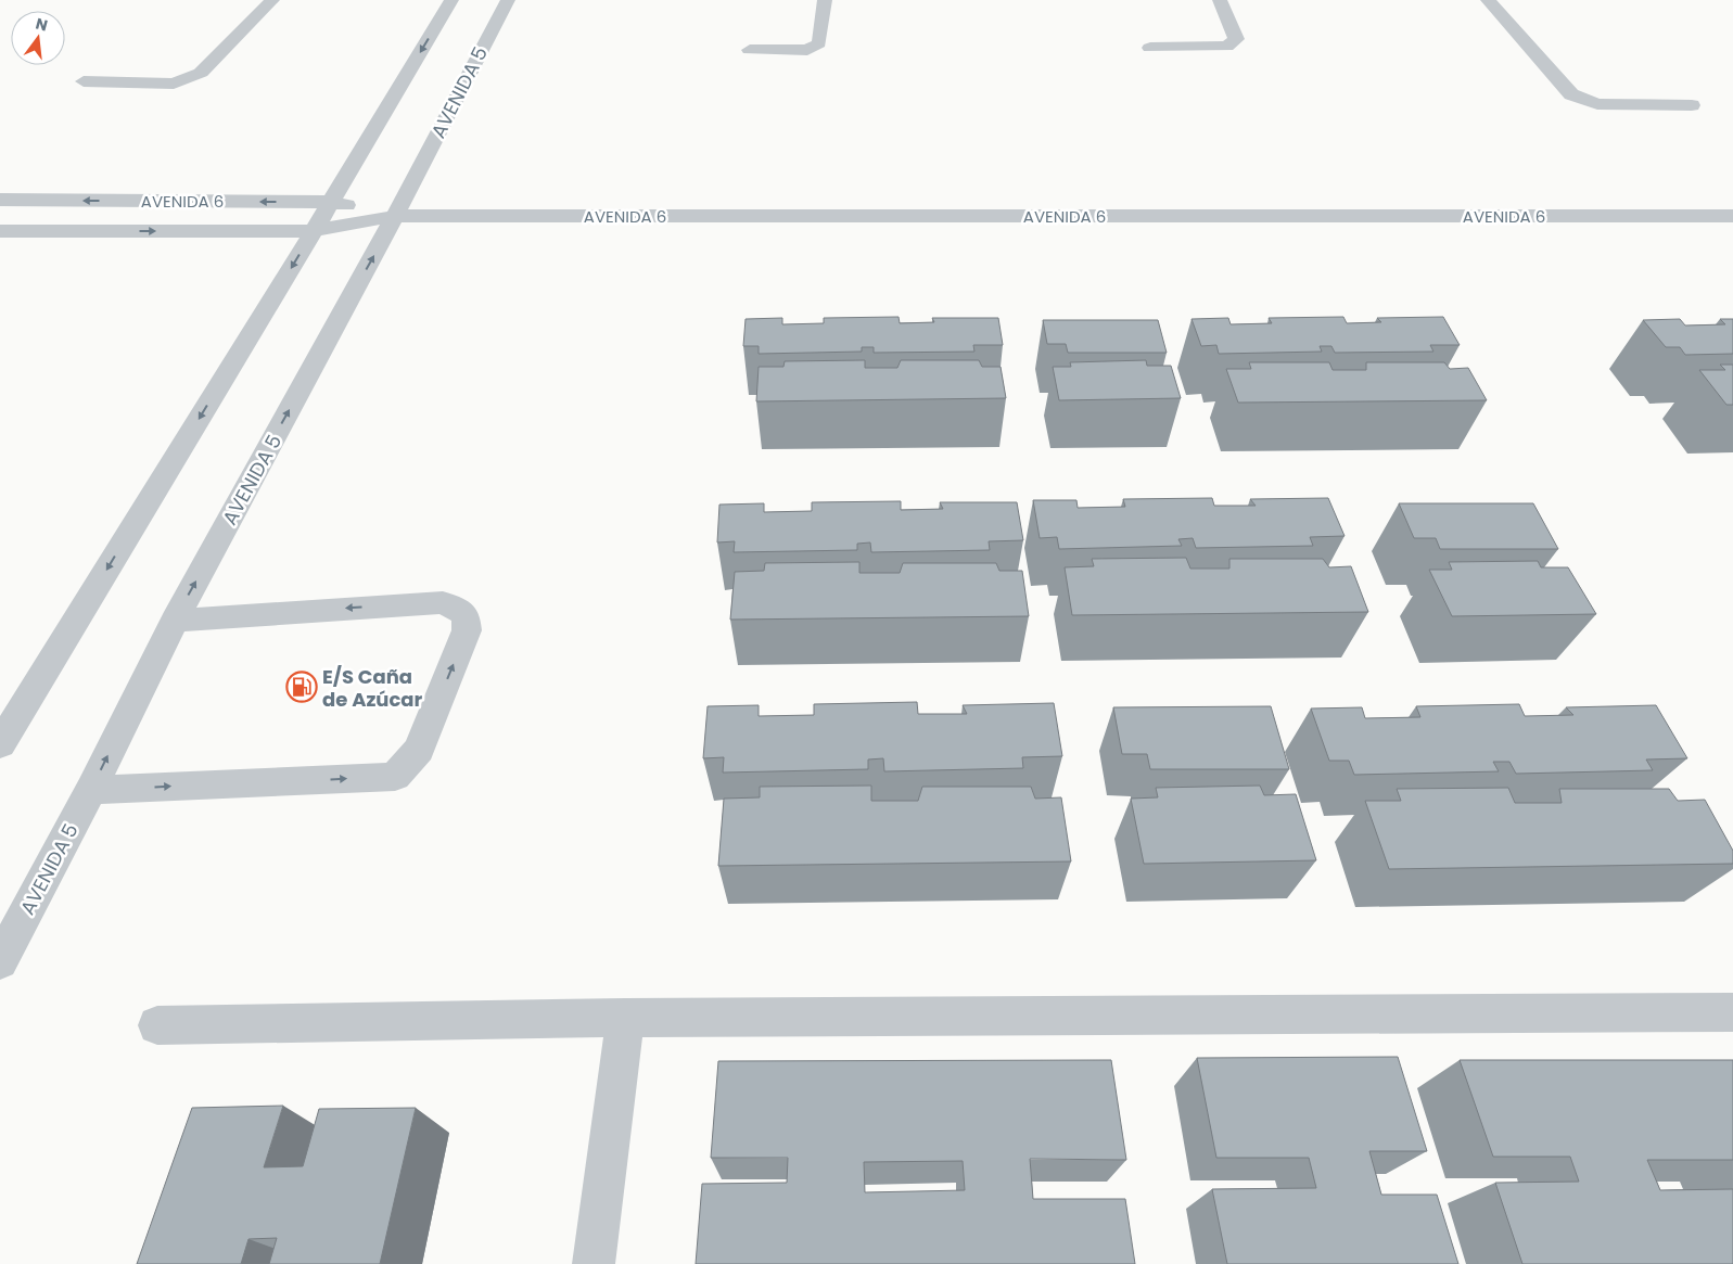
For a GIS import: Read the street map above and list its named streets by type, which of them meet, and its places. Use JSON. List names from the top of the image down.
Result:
{
  "streets": {
    "street": ["AVENIDA 5", "AVENIDA 6"]
  },
  "crossings": [
    ["AVENIDA 5", "AVENIDA 6"]
  ],
  "places": {
    "fuel station": ["E/S Caña de Azúcar"]
  },
  "north": "top"
}
